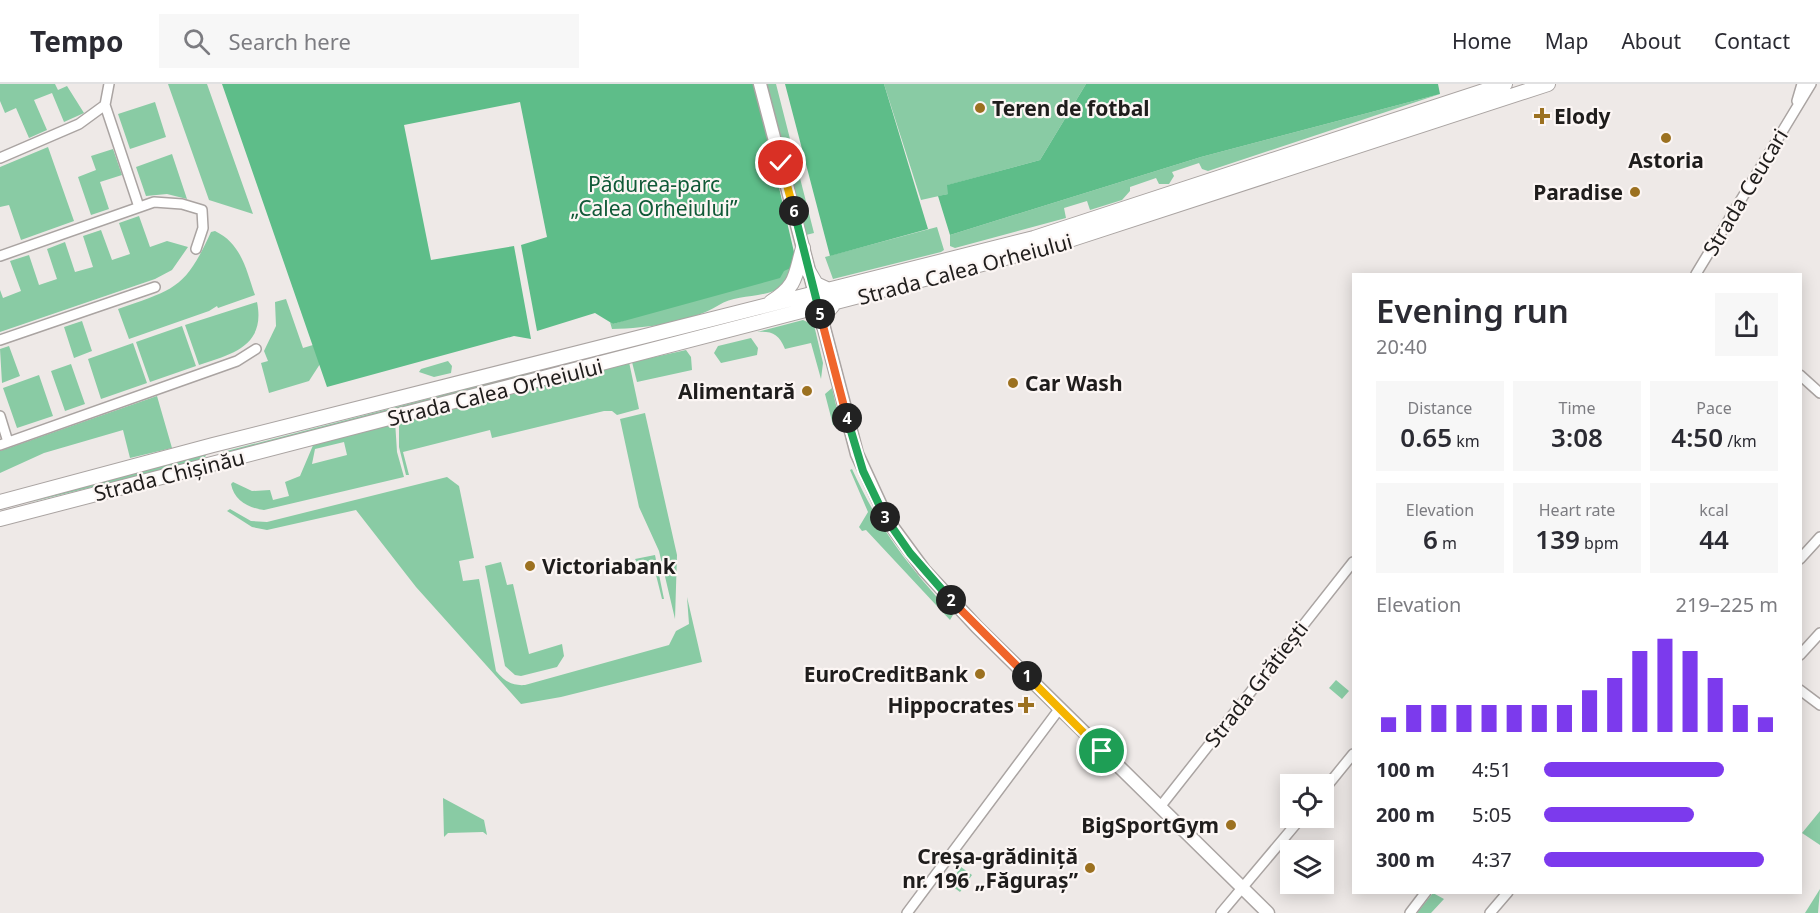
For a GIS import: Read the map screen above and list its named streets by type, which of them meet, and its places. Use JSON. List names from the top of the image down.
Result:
{
  "streets": {
    "highway": ["Strada Calea Orheiului", "Strada Chișinău"],
    "street": ["Strada Ceucari", "Strada Grătiești"]
  },
  "crossings": [
    ["Strada Calea Orheiului", "Strada Chișinău"]
  ],
  "parks": ["Pădurea-parc „Calea Orheiului”"],
  "places": {
    "other": [
      "Teren de fotbal",
      "Astoria",
      "Paradise",
      "Car Wash",
      "Alimentară",
      "Victoriabank",
      "EuroCreditBank",
      "BigSportGym",
      "Creșa-grădiniță nr. 196 „Făguraș”"
    ],
    "health": ["Elody", "Hippocrates"]
  },
  "page": {
    "header": "Tempo",
    "search": "Search here",
    "nav": [
      "Home",
      "Map",
      "About",
      "Contact"
    ],
    "pins": [
      "6",
      "5",
      "4",
      "3",
      "2",
      "1"
    ],
    "heading": ["Evening run", "20:40"],
    "stats": [
      ["Distance", "0.65 km"],
      ["Time", "3:08"],
      ["Pace", "4:50 /km"],
      ["Elevation", "6 m"],
      ["Heart rate", "139 bpm"],
      ["kcal", "44"]
    ],
    "chart": ["Elevation", "219–225 m"],
    "list": [
      {
        "name": "100 m",
        "note": "4:51"
      },
      {
        "name": "200 m",
        "note": "5:05"
      },
      {
        "name": "300 m",
        "note": "4:37"
      }
    ]
  }
}
